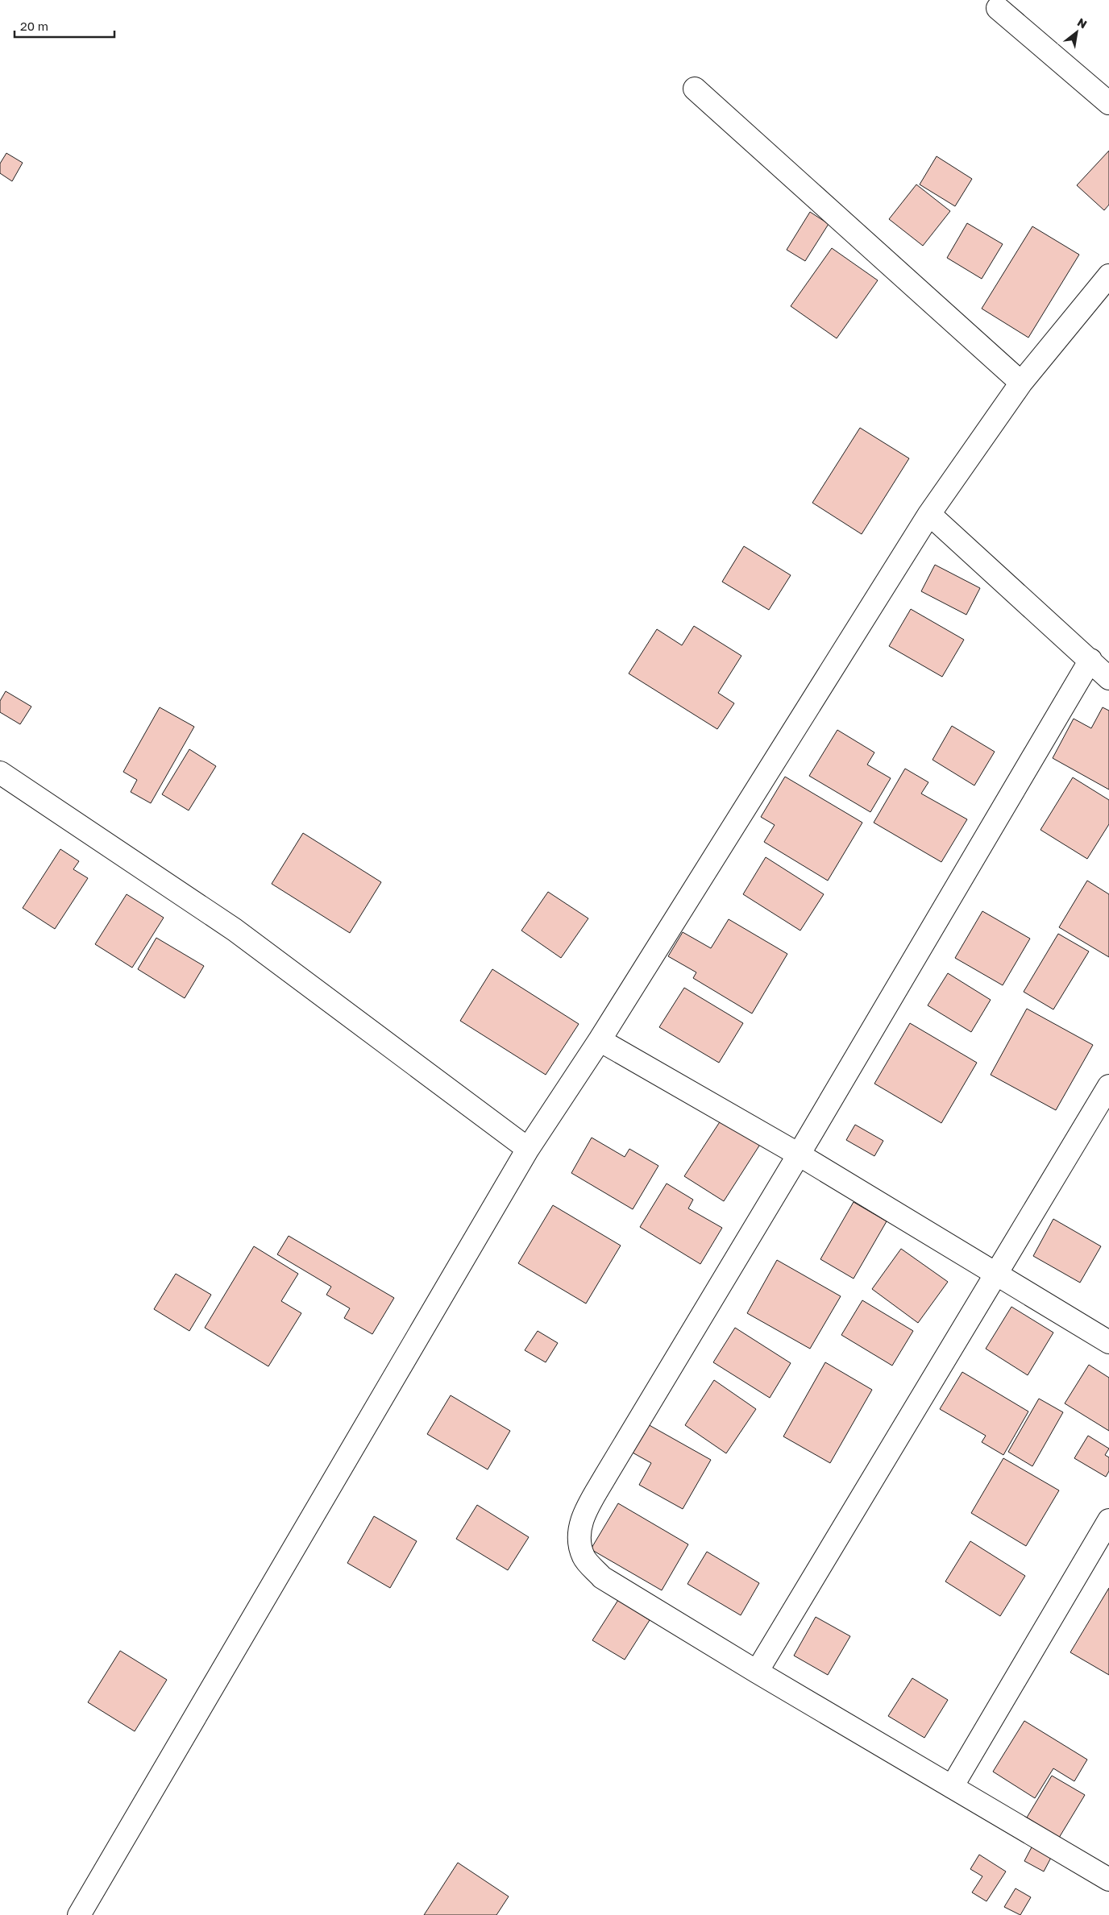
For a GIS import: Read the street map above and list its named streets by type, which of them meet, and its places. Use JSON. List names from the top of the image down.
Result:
{
  "scale_bar": "20 m",
  "north": "top right"
}
